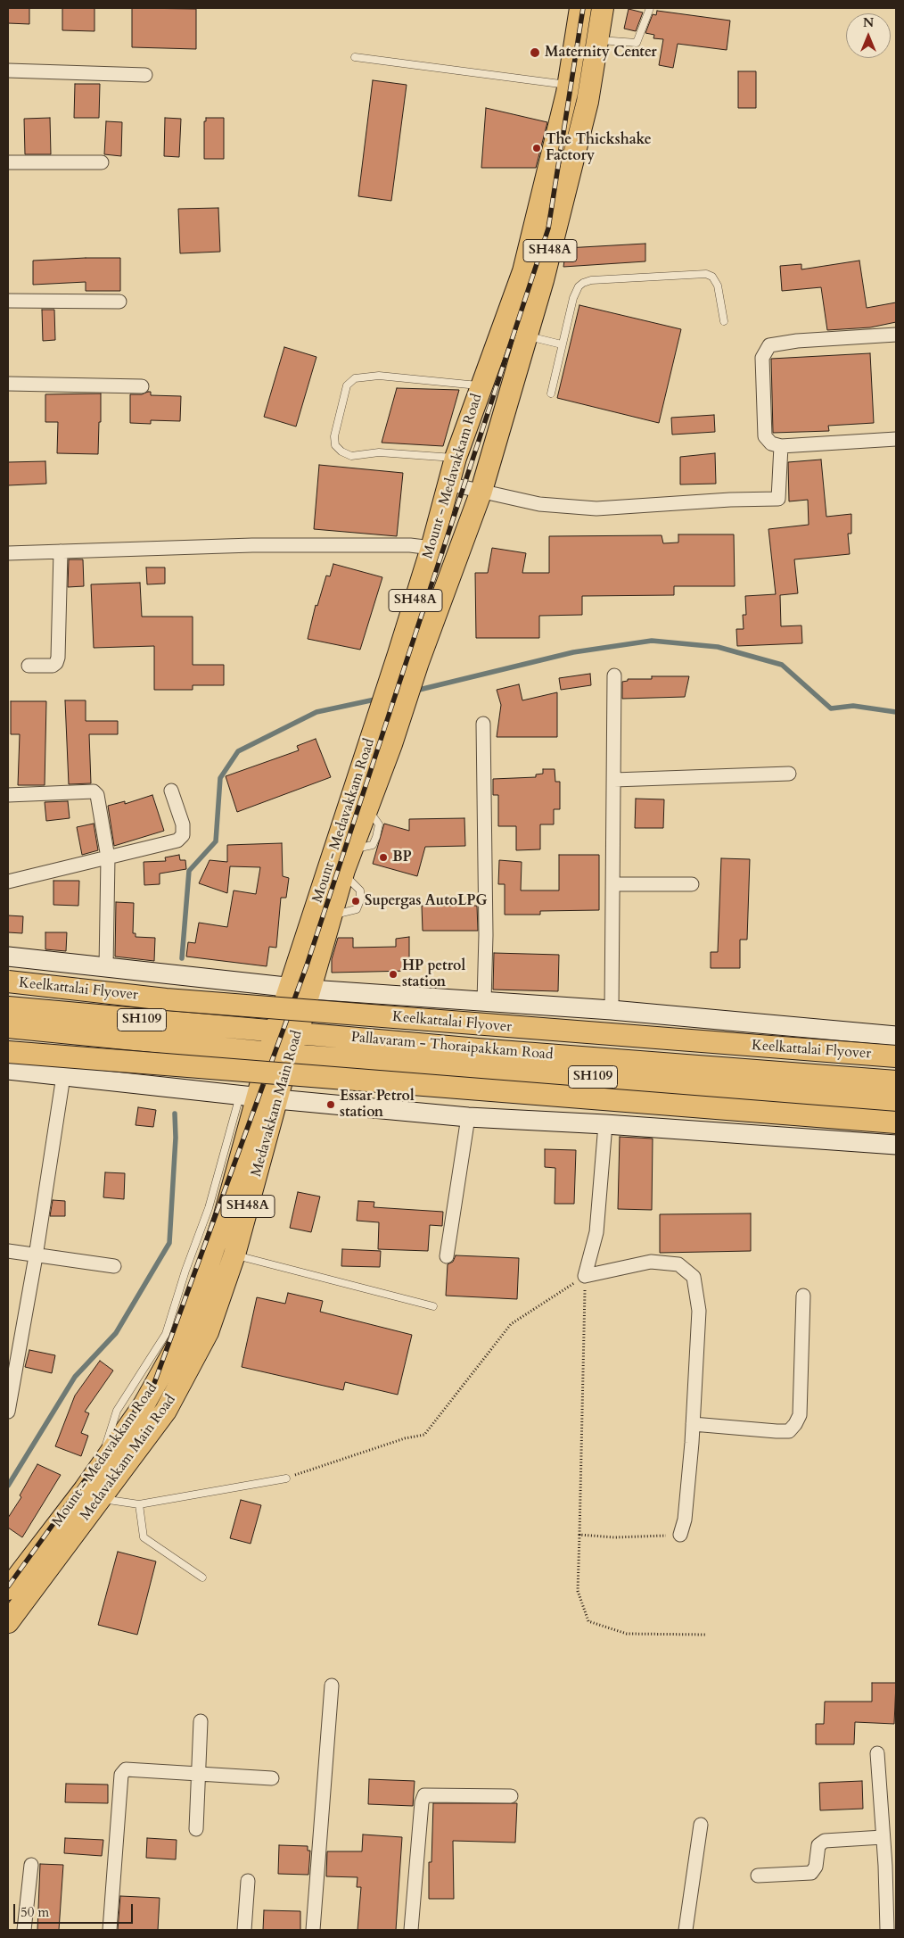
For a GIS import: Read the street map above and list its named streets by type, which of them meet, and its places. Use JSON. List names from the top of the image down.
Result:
{
  "streets": {
    "main road": [
      "SH48A",
      "Mount - Medavakkam Road",
      "Keelkattalai Flyover",
      "SH109",
      "Pallavaram - Thoraipakkam Road",
      "Medavakkam Main Road"
    ]
  },
  "crossings": [
    ["Mount - Medavakkam Road", "Pallavaram - Thoraipakkam Road"],
    ["Mount - Medavakkam Road", "Medavakkam Main Road"],
    ["Pallavaram - Thoraipakkam Road", "Medavakkam Main Road"]
  ],
  "places": [
    "Maternity Center",
    "The Thickshake Factory",
    "BP",
    "Supergas AutoLPG",
    "HP petrol station",
    "Essar Petrol station"
  ],
  "scale_bar": "50 m",
  "north": "top"
}
